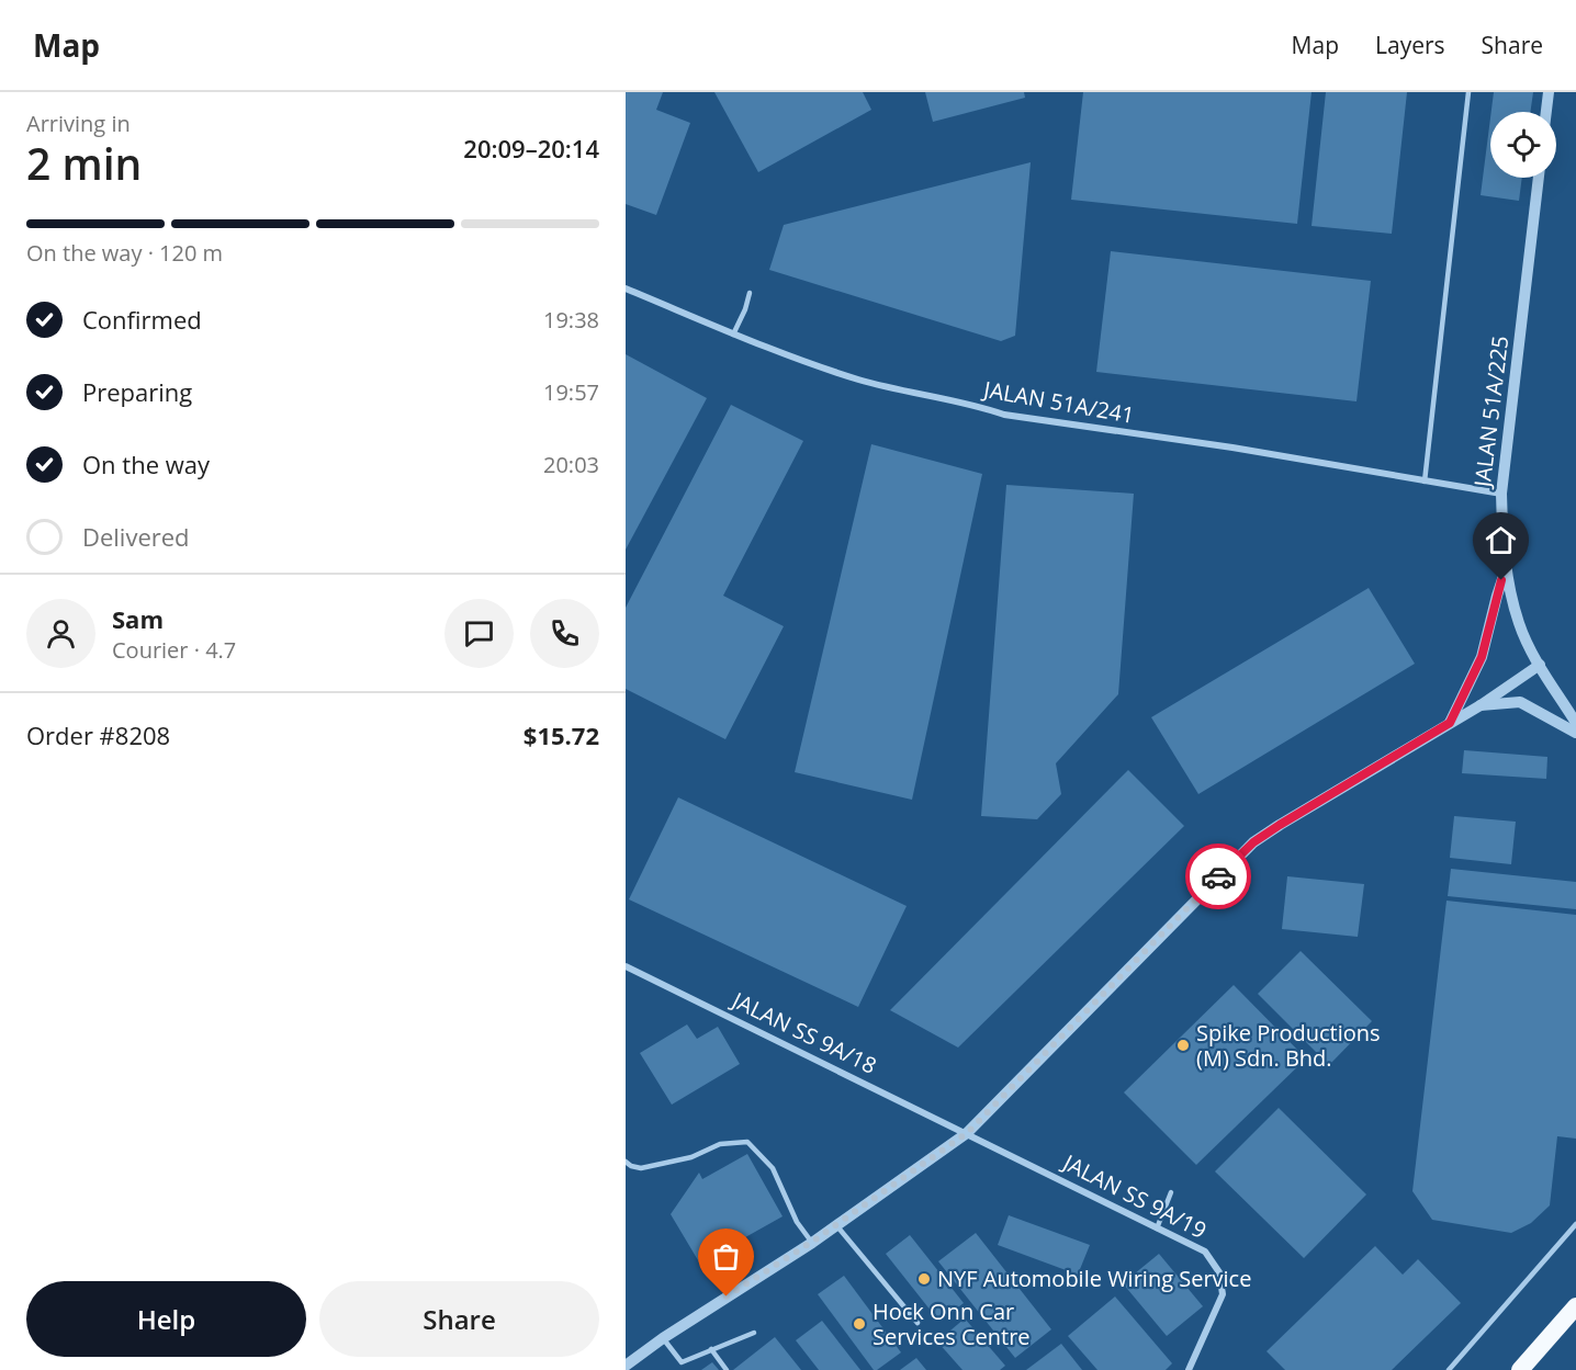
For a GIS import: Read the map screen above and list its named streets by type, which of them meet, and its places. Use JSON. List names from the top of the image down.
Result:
{
  "streets": {
    "street": [
      "JALAN 51A/241",
      "JALAN 51A/225",
      "JALAN SS 9A/18",
      "JALAN SS 9A/19"
    ]
  },
  "crossings": [
    ["JALAN 51A/241", "JALAN 51A/225"],
    ["JALAN SS 9A/18", "JALAN SS 9A/19"]
  ],
  "places": ["Spike Productions (M) Sdn. Bhd.", "NYF Automobile Wiring Service", "Hock Onn Car Services Centre"],
  "page": {
    "header": "Map",
    "nav": ["Map", "Layers", "Share"],
    "heading": ["2 min", "Arriving in", "20:09–20:14"],
    "panel": [
      "Sam",
      "Courier · 4.7",
      "Order #8208",
      "$15.72"
    ],
    "bar": "On the way · 120 m",
    "list": [
      ["Confirmed", "19:38"],
      ["Preparing", "19:57"],
      ["On the way", "20:03"],
      "Delivered"
    ],
    "buttons": ["Help", "Share"]
  }
}
